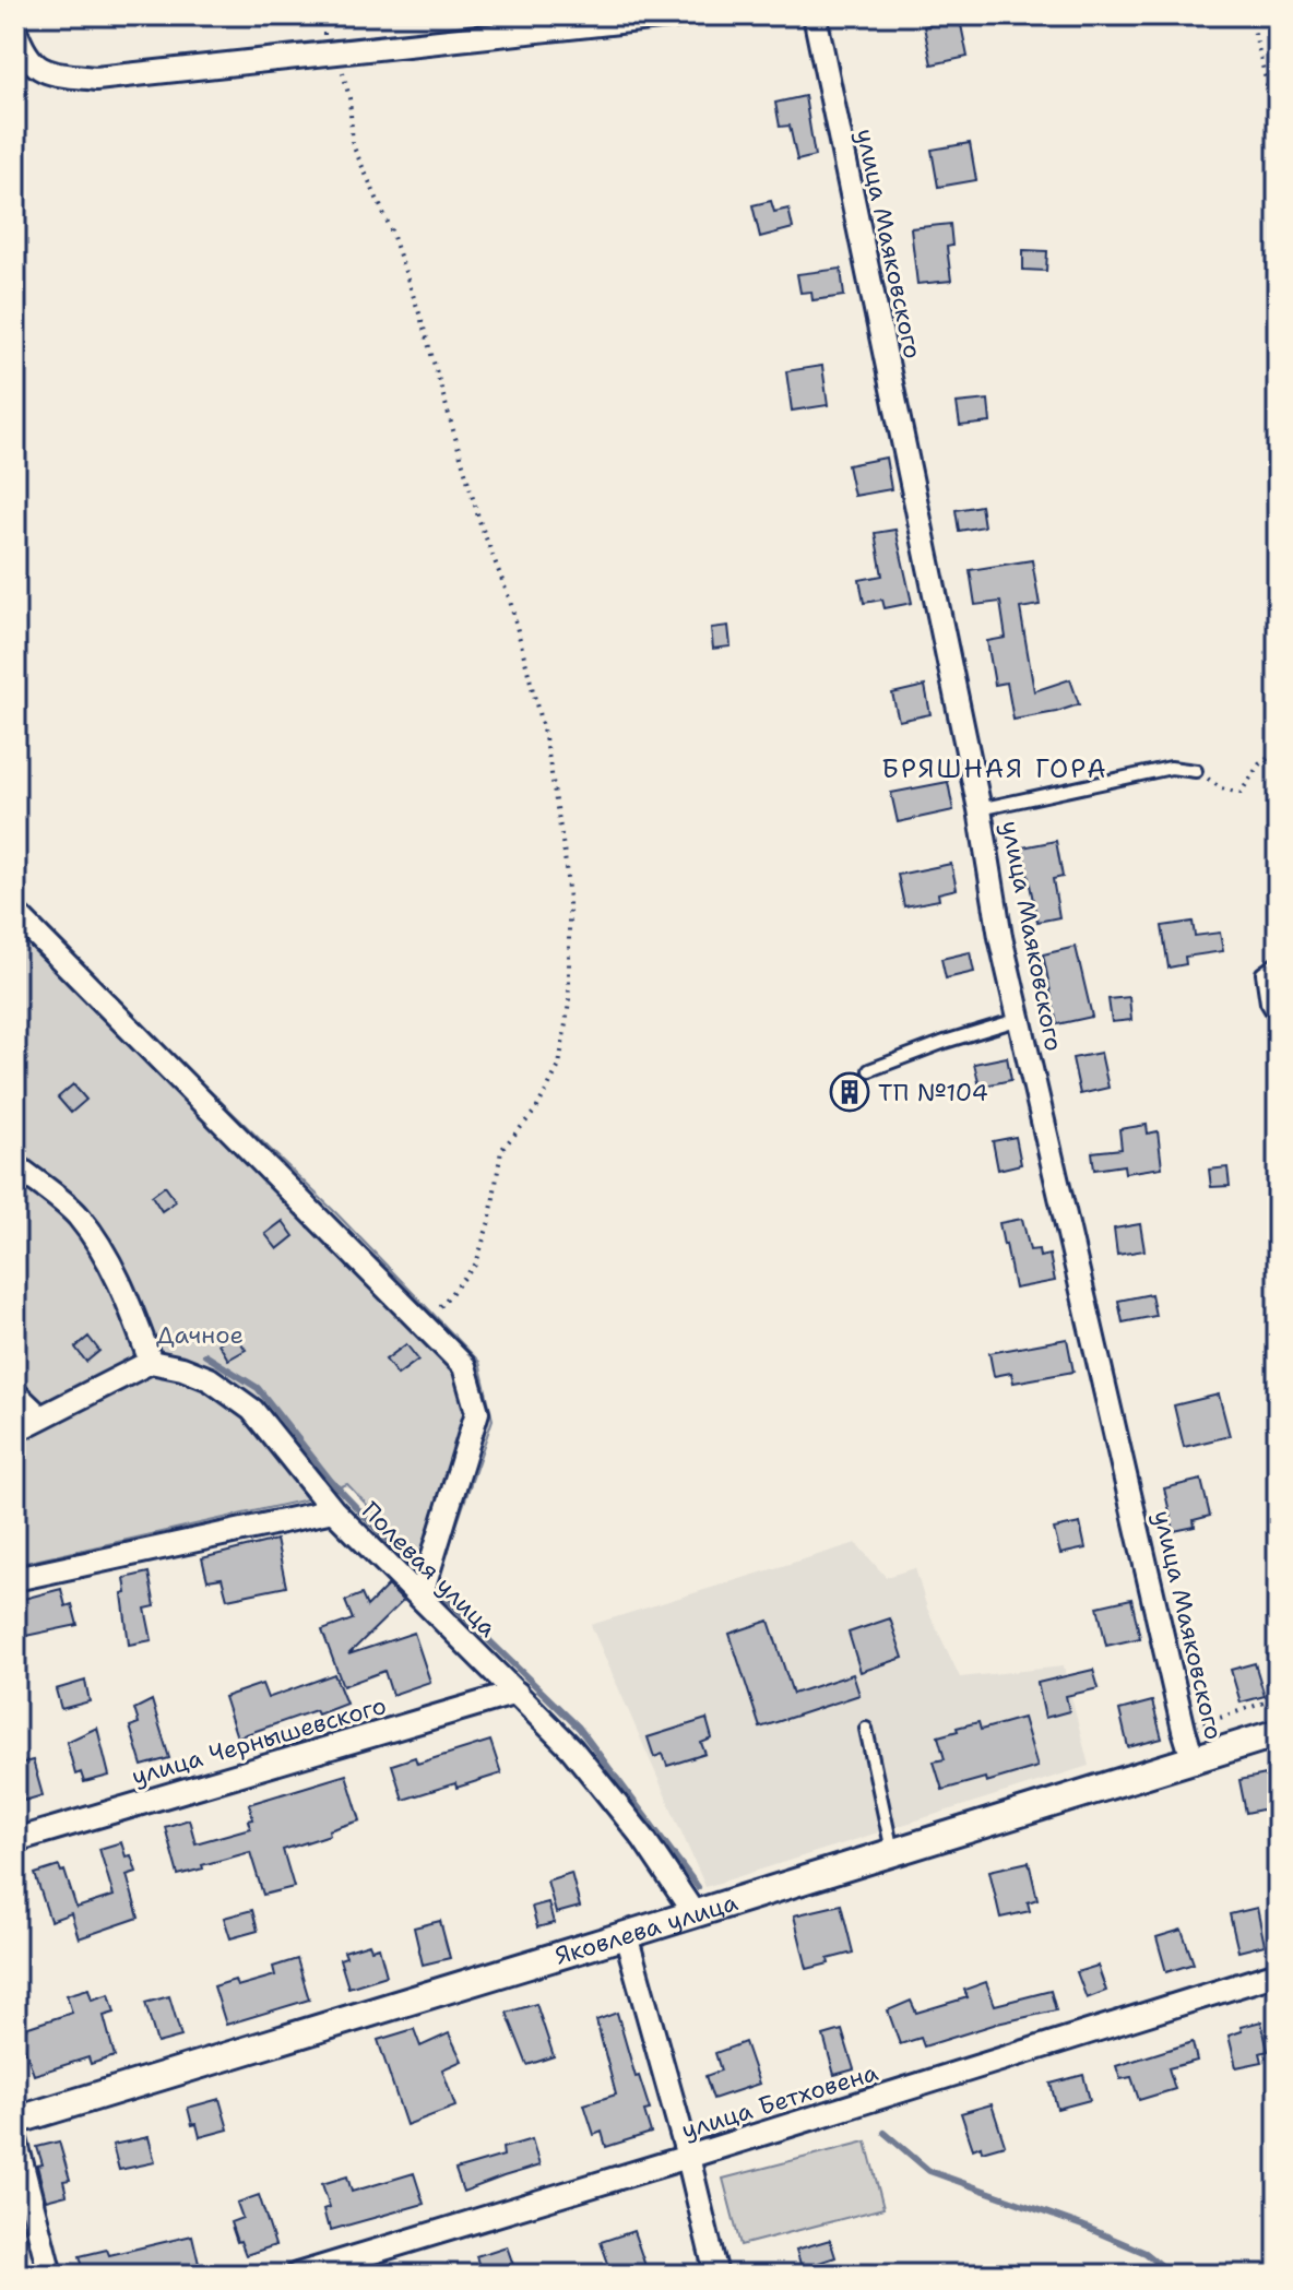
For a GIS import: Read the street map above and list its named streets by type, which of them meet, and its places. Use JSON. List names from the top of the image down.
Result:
{
  "streets": {
    "street": [
      "улица Маяковского",
      "Полевая улица",
      "улица Чернышевского",
      "Яковлева улица",
      "улица Бетховена"
    ]
  },
  "crossings": [
    ["улица Маяковского", "Яковлева улица"],
    ["Полевая улица", "улица Чернышевского"],
    ["Полевая улица", "Яковлева улица"]
  ],
  "districts": ["БРЯШНАЯ ГОРА"],
  "parks": ["Дачное"],
  "places": {
    "building": ["ТП №104"]
  }
}
